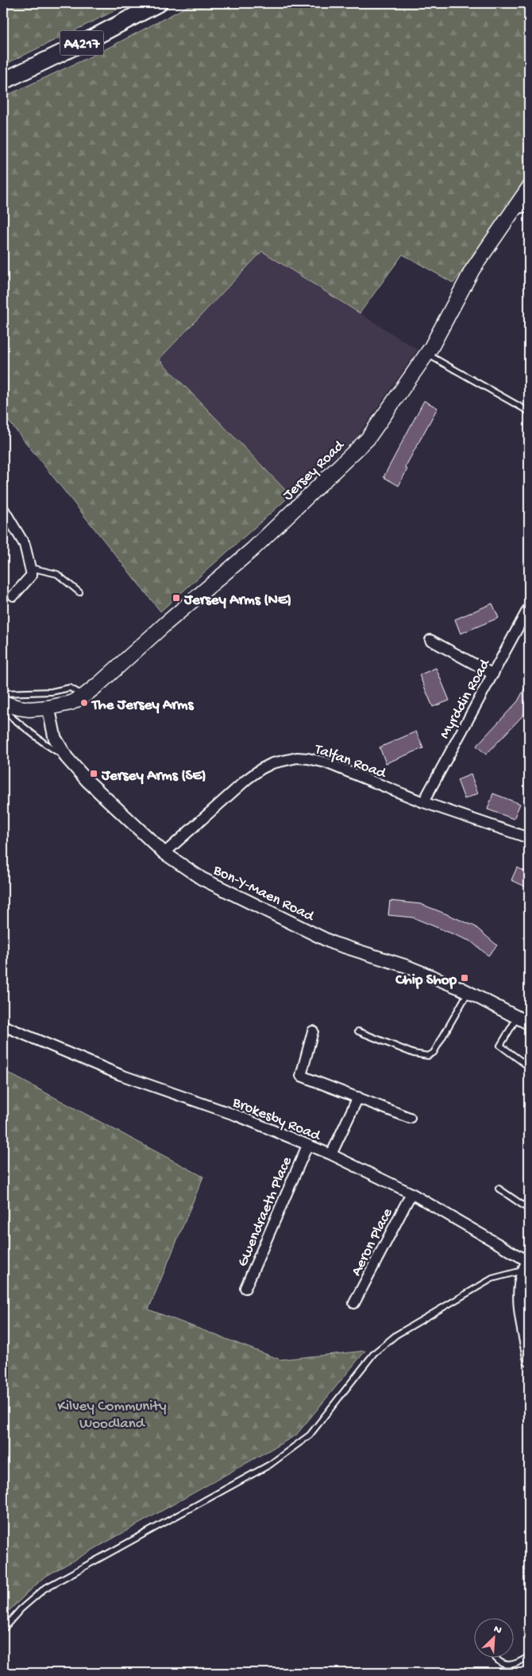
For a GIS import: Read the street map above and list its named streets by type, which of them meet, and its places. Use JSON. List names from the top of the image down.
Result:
{
  "streets": {
    "main road": ["A4217", "Jersey Road"],
    "street": [
      "Myrddin Road",
      "Talfan Road",
      "Bon-Y-Maen Road",
      "Brokesby Road",
      "Gwendraeth Place",
      "Aeron Place"
    ]
  },
  "crossings": [
    ["Jersey Road", "Bon-Y-Maen Road"],
    ["Myrddin Road", "Talfan Road"],
    ["Talfan Road", "Bon-Y-Maen Road"],
    ["Brokesby Road", "Gwendraeth Place"],
    ["Brokesby Road", "Aeron Place"]
  ],
  "parks": ["Kilvey Community Woodland"],
  "places": {
    "transit": ["Jersey Arms (NE)", "Jersey Arms (SE)", "Chip Shop"],
    "other": ["The Jersey Arms"]
  },
  "north": "top right"
}
